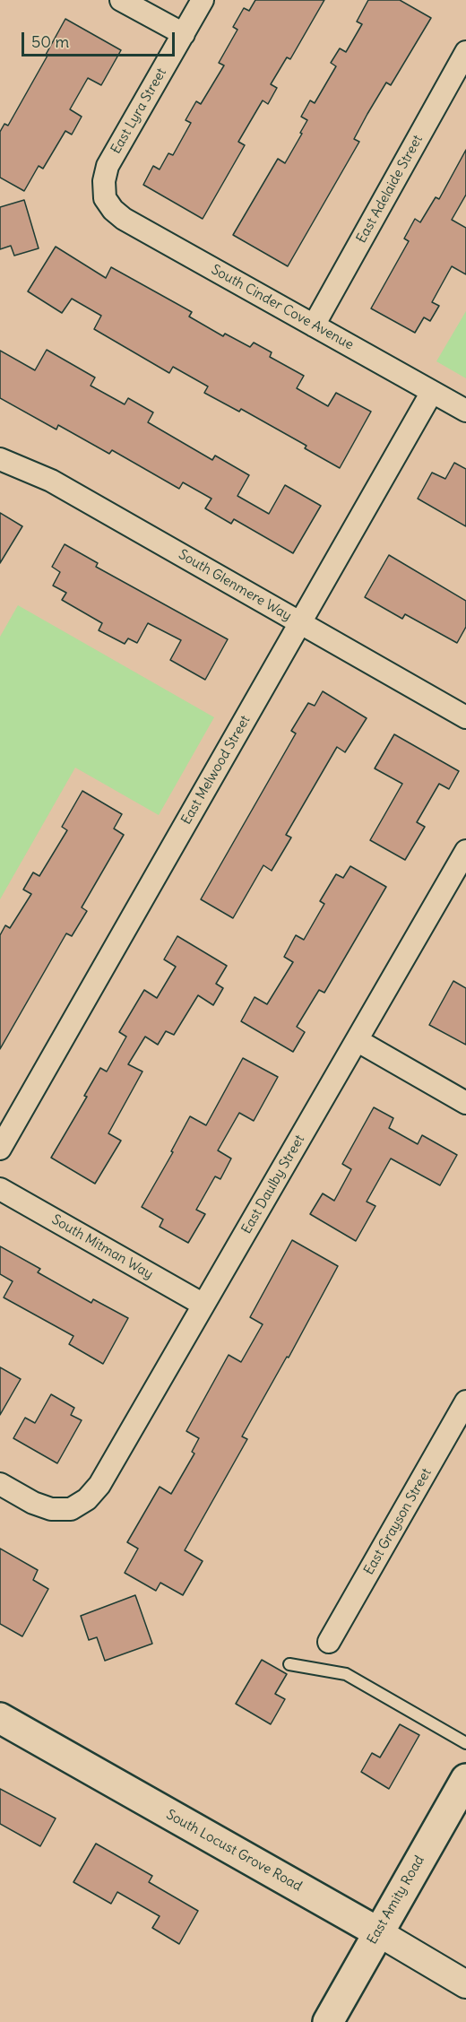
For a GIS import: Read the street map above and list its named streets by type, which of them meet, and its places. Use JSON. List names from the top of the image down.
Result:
{
  "streets": {
    "main road": ["South Locust Grove Road", "East Amity Road"],
    "street": [
      "East Lyra Street",
      "East Adelaide Street",
      "South Cinder Cove Avenue",
      "South Glenmere Way",
      "East Melwood Street",
      "East Daulby Street",
      "South Mitman Way",
      "East Grayson Street"
    ]
  },
  "crossings": [
    ["East Lyra Street", "South Cinder Cove Avenue"],
    ["East Adelaide Street", "South Cinder Cove Avenue"],
    ["South Cinder Cove Avenue", "East Melwood Street"],
    ["South Glenmere Way", "East Melwood Street"],
    ["East Daulby Street", "South Mitman Way"],
    ["South Locust Grove Road", "East Amity Road"]
  ],
  "scale_bar": "50 m"
}
